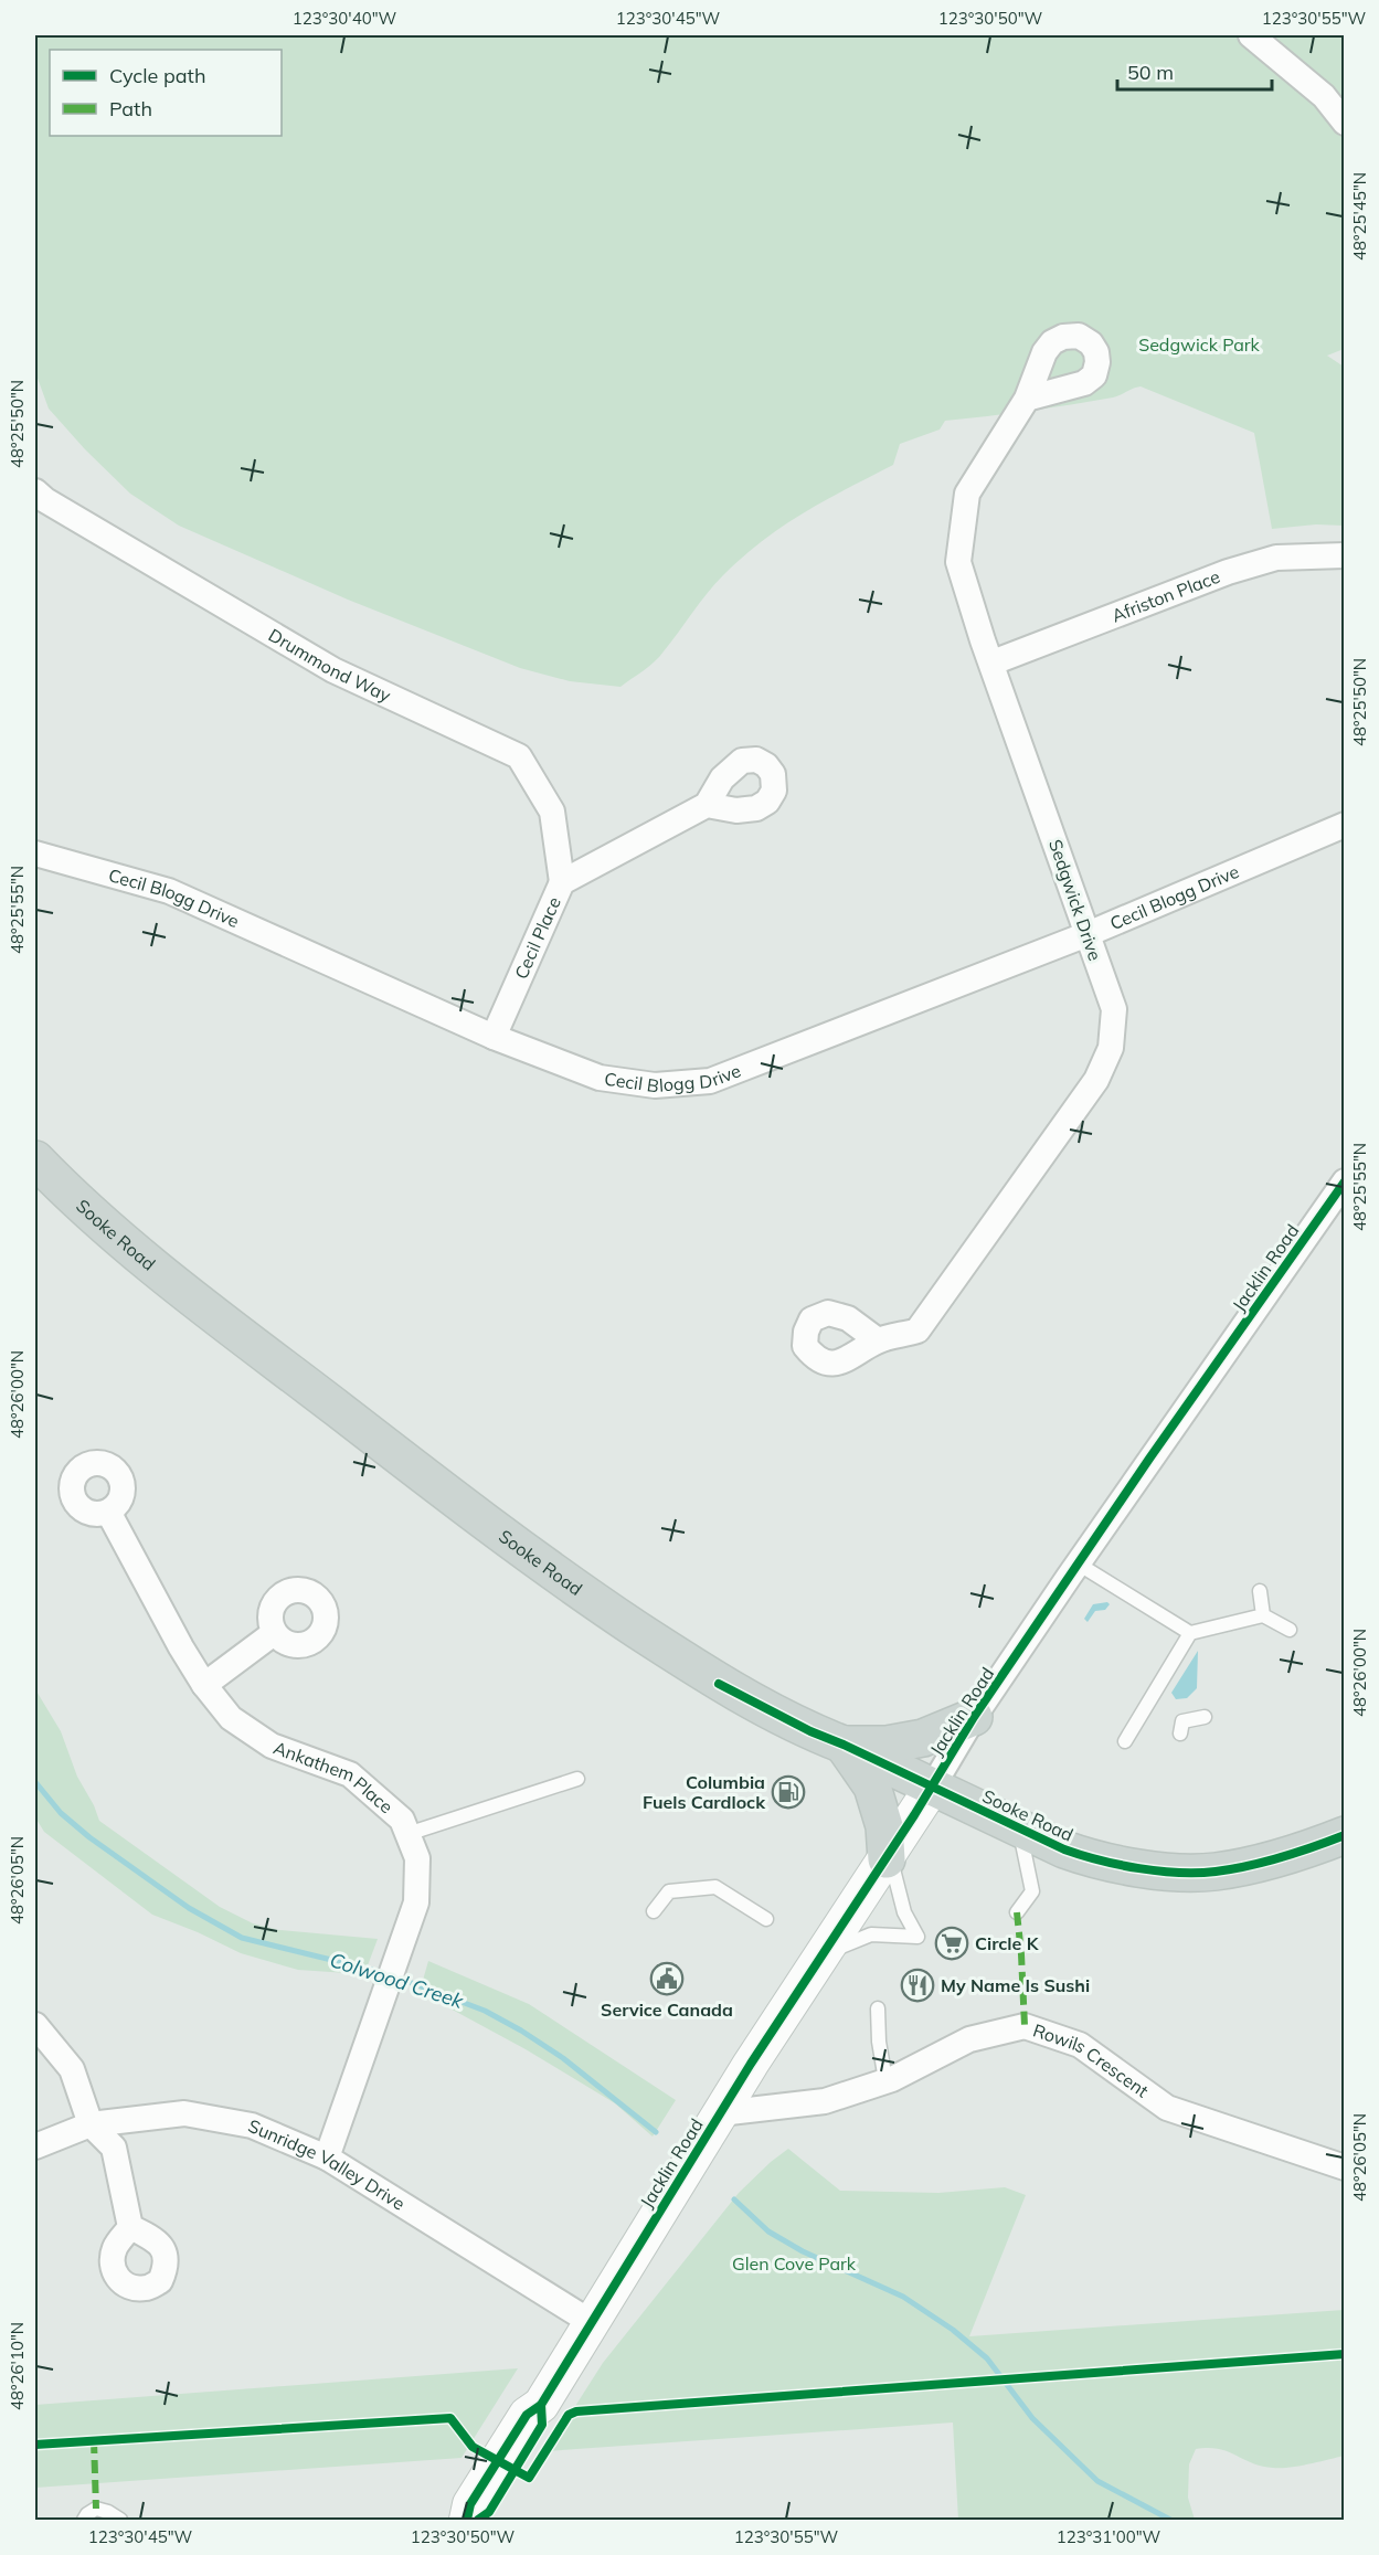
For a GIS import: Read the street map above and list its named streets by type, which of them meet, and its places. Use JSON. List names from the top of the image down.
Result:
{
  "streets": {
    "main road": ["Sooke Road", "Jacklin Road"],
    "street": [
      "Afriston Place",
      "Drummond Way",
      "Cecil Blogg Drive",
      "Sedgwick Drive",
      "Cecil Place",
      "Ankathem Place",
      "Rowils Crescent",
      "Sunridge Valley Drive"
    ]
  },
  "crossings": [
    ["Afriston Place", "Sedgwick Drive"],
    ["Drummond Way", "Cecil Place"],
    ["Cecil Blogg Drive", "Sedgwick Drive"],
    ["Cecil Blogg Drive", "Cecil Place"],
    ["Sooke Road", "Jacklin Road"],
    ["Jacklin Road", "Rowils Crescent"],
    ["Jacklin Road", "Sunridge Valley Drive"],
    ["Ankathem Place", "Sunridge Valley Drive"]
  ],
  "water": ["Colwood Creek"],
  "parks": ["Sedgwick Park", "Glen Cove Park"],
  "places": {
    "fuel station": ["Columbia Fuels Cardlock"],
    "supermarket": ["Circle K"],
    "public building": ["Service Canada"],
    "restaurant": ["My Name Is Sushi"]
  },
  "legend": ["Cycle path", "Path"],
  "scale_bar": "50 m",
  "coordinates": [
    "123°30'40\"W",
    "123°30'45\"W",
    "123°30'50\"W",
    "123°30'55\"W",
    "48°25'45\"N",
    "48°25'50\"N",
    "48°25'55\"N",
    "48°26'00\"N",
    "48°26'05\"N",
    "48°26'10\"N",
    "123°31'00\"W"
  ]
}
